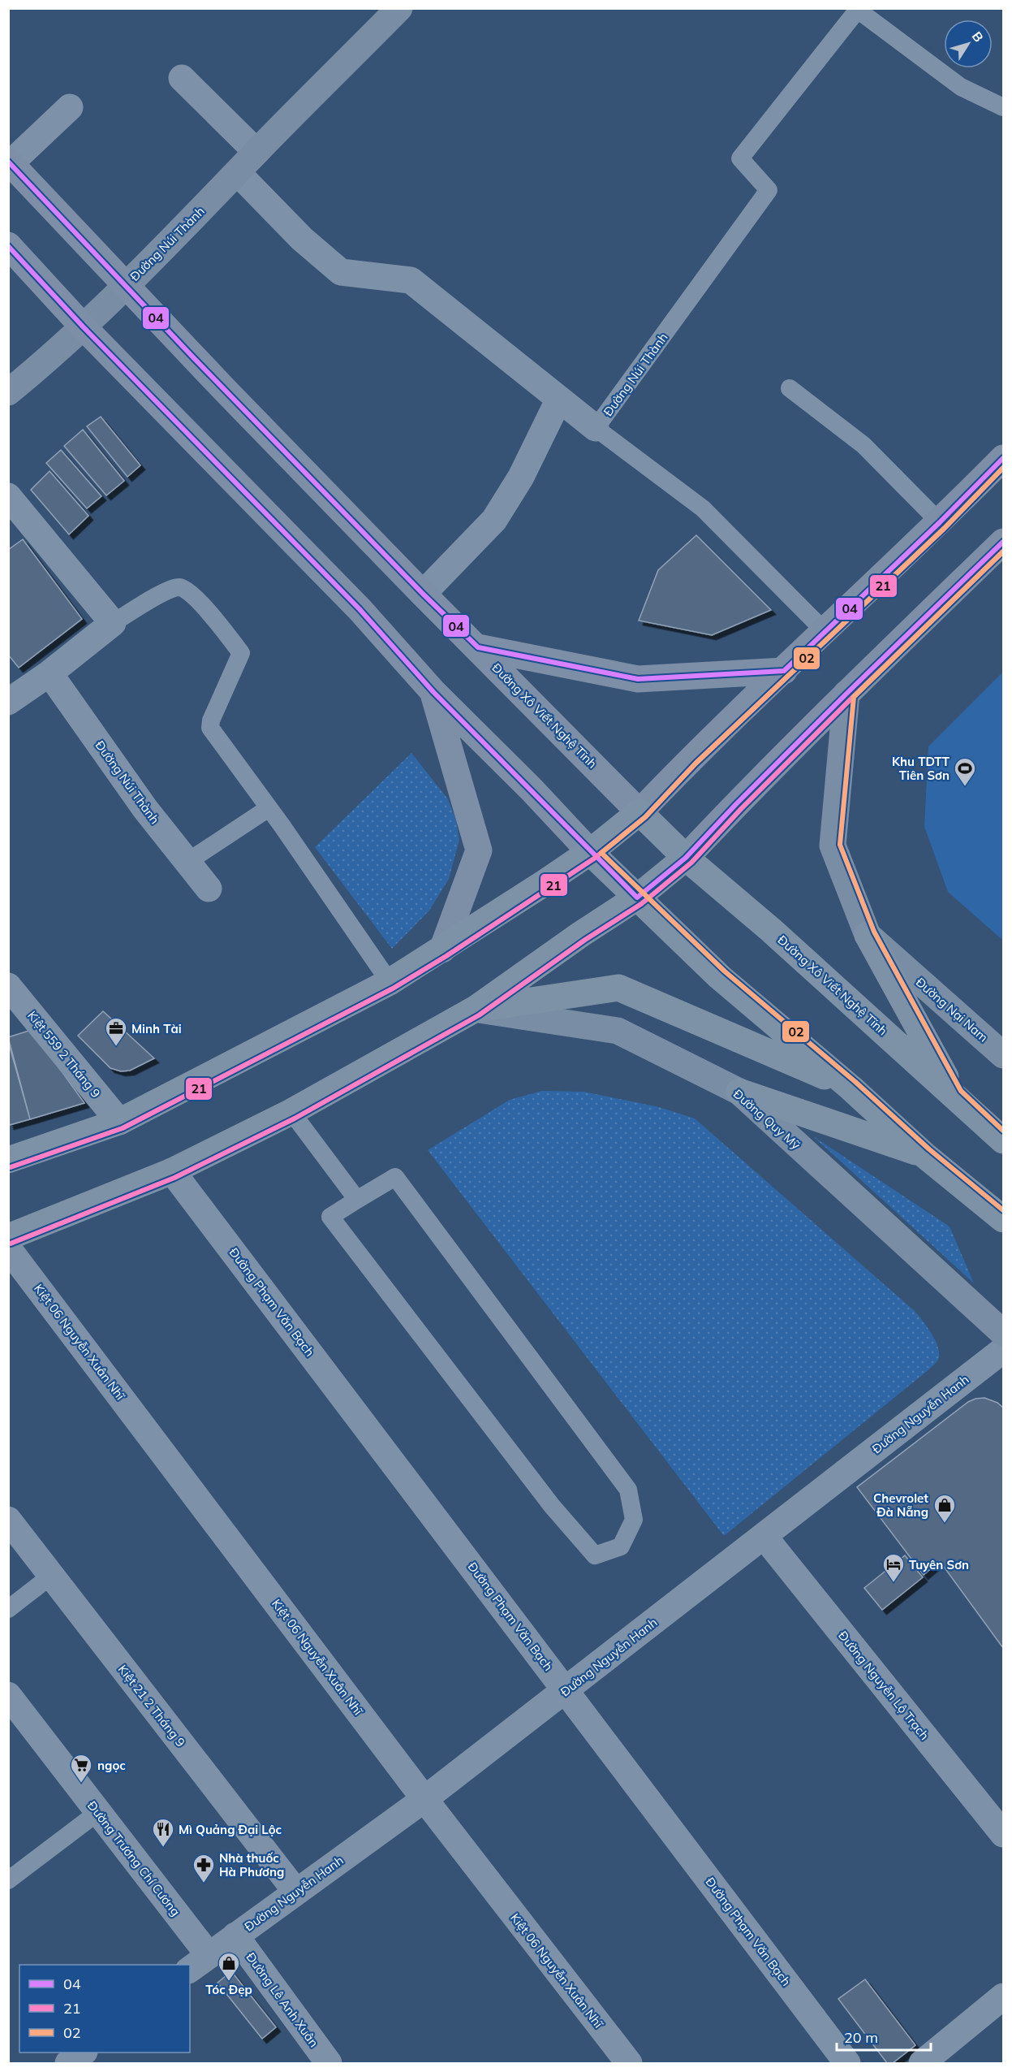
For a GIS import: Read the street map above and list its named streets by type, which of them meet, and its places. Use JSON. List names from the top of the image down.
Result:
{
  "streets": {
    "highway": ["Đường Xô Viết Nghệ Tĩnh"],
    "street": [
      "Đường Núi Thành",
      "Đường Nại Nam",
      "Kiệt 559 2 Tháng 9",
      "Đường Quy Mỹ",
      "Đường Phạm Văn Bạch",
      "Kiệt 06 Nguyễn Xuân Nhĩ",
      "Đường Nguyễn Hanh",
      "Đường Nguyễn Lộ Trạch",
      "Kiệt 21 2 Tháng 9",
      "Đường Trương Chí Cương",
      "Đường Lê Anh Xuân"
    ]
  },
  "crossings": [
    ["Đường Núi Thành", "Đường Xô Viết Nghệ Tĩnh"],
    ["Đường Phạm Văn Bạch", "Đường Nguyễn Hanh"],
    ["Kiệt 06 Nguyễn Xuân Nhĩ", "Đường Nguyễn Hanh"],
    ["Đường Nguyễn Hanh", "Đường Nguyễn Lộ Trạch"],
    ["Đường Nguyễn Hanh", "Kiệt 21 2 Tháng 9"],
    ["Đường Nguyễn Hanh", "Đường Trương Chí Cương"],
    ["Đường Nguyễn Hanh", "Đường Lê Anh Xuân"]
  ],
  "places": {
    "sports": ["Khu TDTT Tiên Sơn"],
    "office": ["Minh Tài"],
    "shop": ["Chevrolet Đà Nẵng", "Tóc Đẹp"],
    "hotel": ["Tuyên Sơn"],
    "supermarket": ["ngọc"],
    "restaurant": ["Mì Quảng Đại Lộc"],
    "pharmacy": ["Nhà thuốc Hà Phương"]
  },
  "lines": ["transit line 04", "transit line 21", "transit line 02"],
  "legend": ["04", "21", "02"],
  "scale_bar": "20 m",
  "north": "top right"
}
